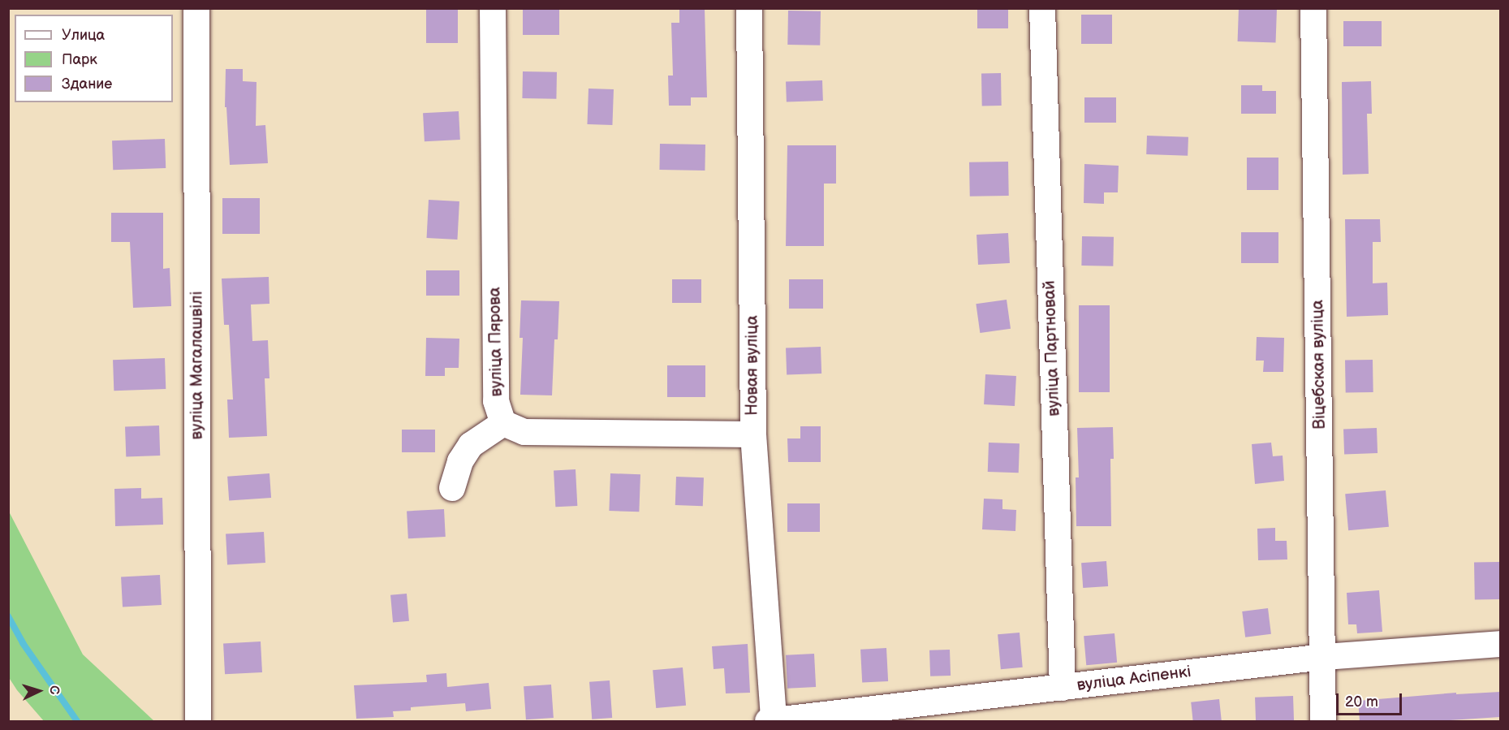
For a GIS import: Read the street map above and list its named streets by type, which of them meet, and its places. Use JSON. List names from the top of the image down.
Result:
{
  "streets": {
    "street": [
      "вуліца Пярова",
      "вуліца Партновай",
      "Віцебская вуліца",
      "вуліца Магалашвілі",
      "Новая вуліца",
      "вуліца Асіпенкі"
    ]
  },
  "crossings": [
    ["вуліца Партновай", "вуліца Асіпенкі"],
    ["Віцебская вуліца", "вуліца Асіпенкі"],
    ["Новая вуліца", "вуліца Асіпенкі"]
  ],
  "legend": ["Улица", "Парк", "Здание"],
  "scale_bar": "20 m",
  "north": "right"
}
